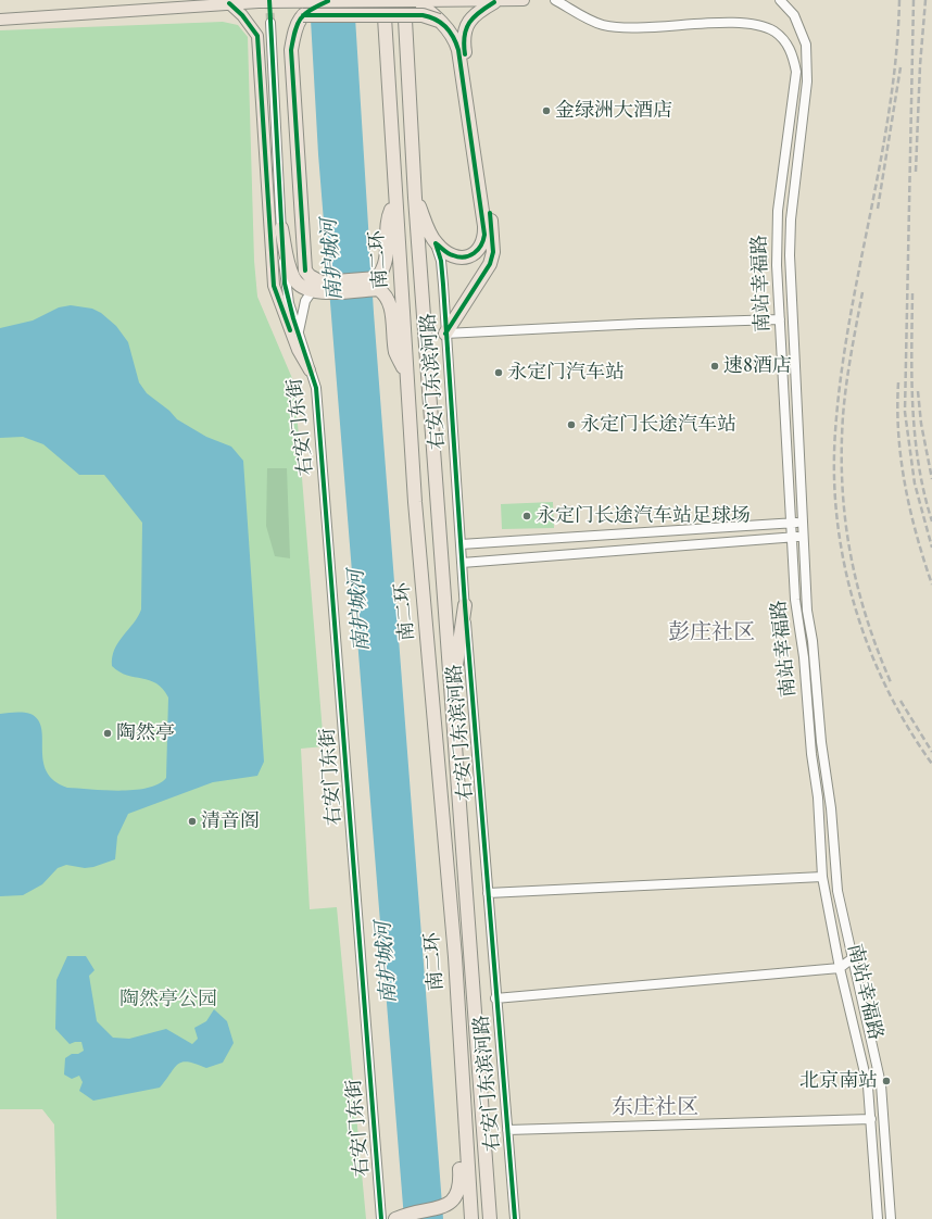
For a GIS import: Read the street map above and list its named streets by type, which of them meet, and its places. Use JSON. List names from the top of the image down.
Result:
{
  "streets": {
    "highway": ["南二环"],
    "street": ["南站幸福路", "右安门东滨河路", "右安门东街"]
  },
  "districts": ["彭庄社区", "东庄社区"],
  "water": ["南护城河"],
  "parks": ["陶然亭公园"],
  "places": [
    "金绿洲大酒店",
    "速8酒店",
    "永定门汽车站",
    "永定门长途汽车站",
    "永定门长途汽车站足球场",
    "陶然亭",
    "清音阁",
    "北京南站"
  ]
}
